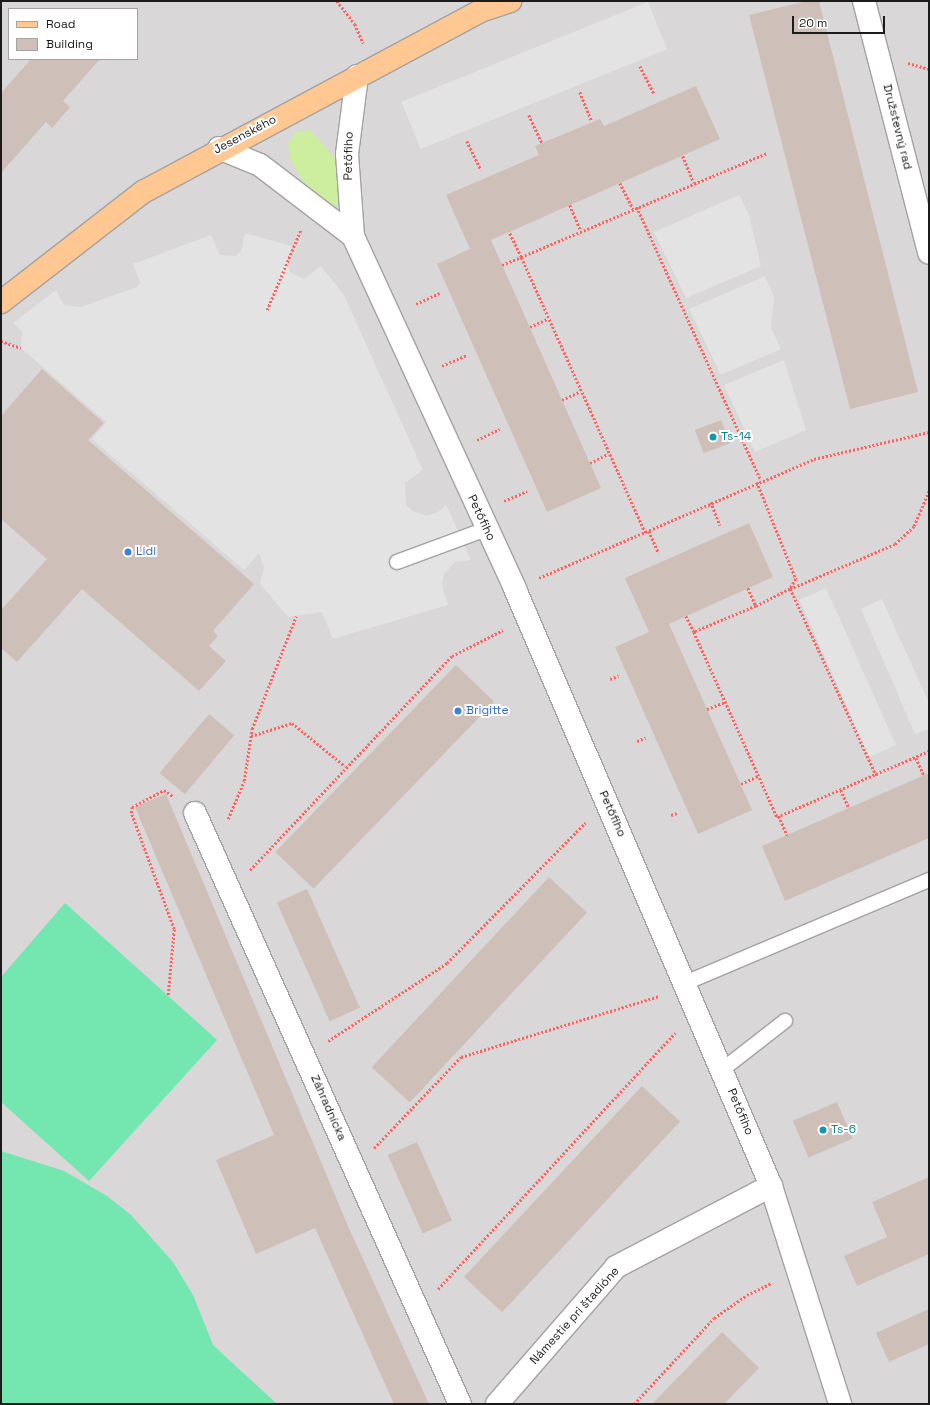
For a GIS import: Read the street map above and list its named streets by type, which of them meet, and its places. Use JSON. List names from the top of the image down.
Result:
{
  "streets": {
    "main road": ["Jesenského"],
    "street": [
      "Družstevný rad",
      "Petőfiho",
      "Záhradnícka",
      "Námestie pri štadióne"
    ]
  },
  "crossings": [
    ["Jesenského", "Petőfiho"],
    ["Petőfiho", "Námestie pri štadióne"]
  ],
  "places": [
    "Ts-14",
    "Lidl",
    "Brigitte",
    "Ts-6"
  ],
  "legend": ["Road", "Building"],
  "scale_bar": "20 m"
}
